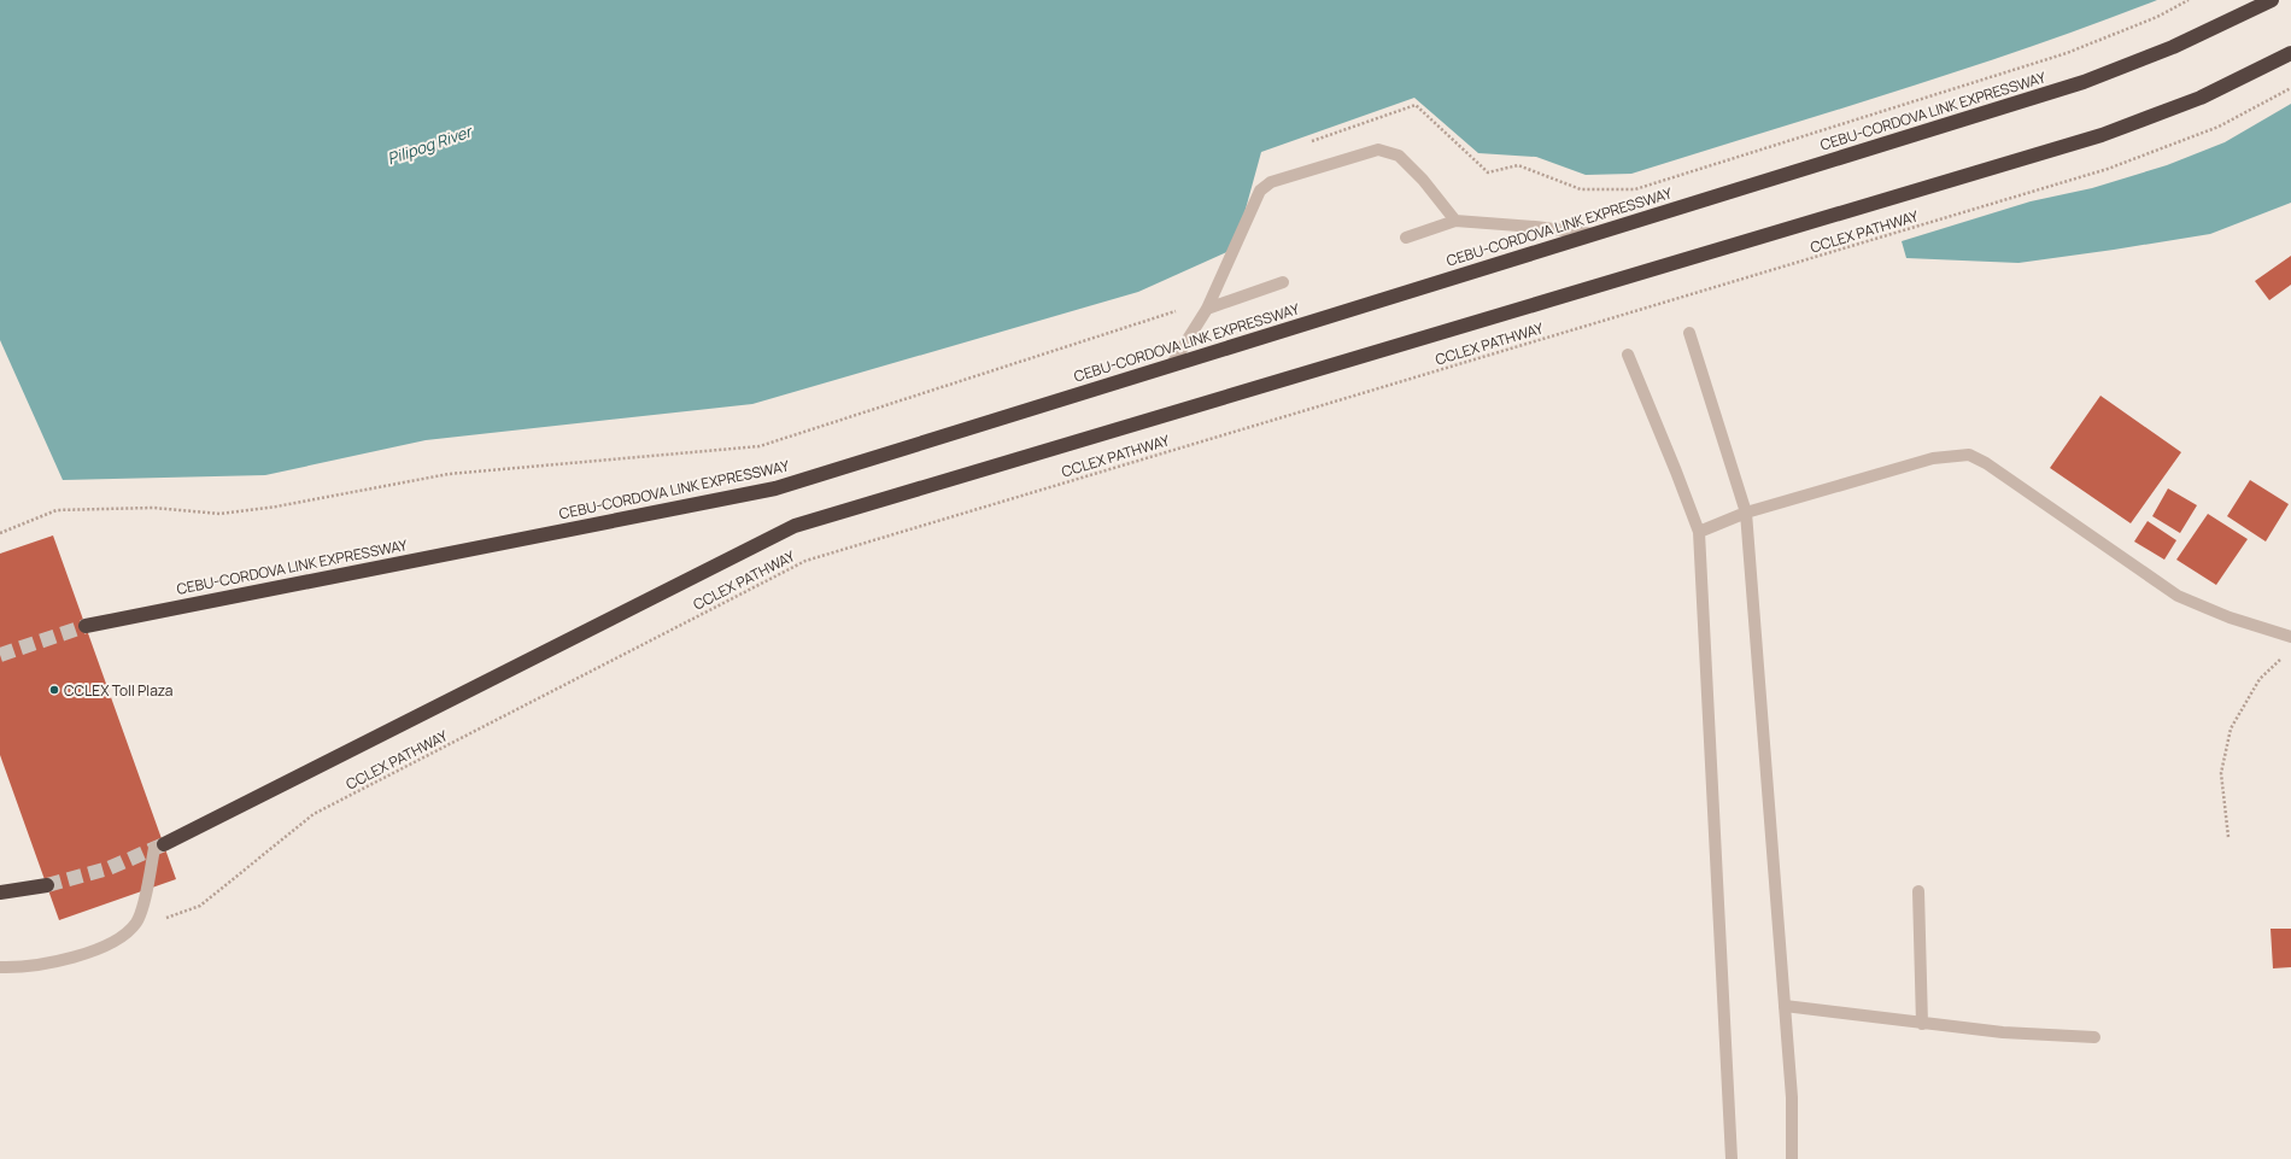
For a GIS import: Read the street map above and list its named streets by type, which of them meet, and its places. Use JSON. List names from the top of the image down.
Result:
{
  "streets": {
    "highway": ["CEBU-CORDOVA LINK EXPRESSWAY"],
    "path": ["CCLEX PATHWAY"]
  },
  "water": ["Pilipog River"],
  "places": ["CCLEX Toll Plaza"]
}
